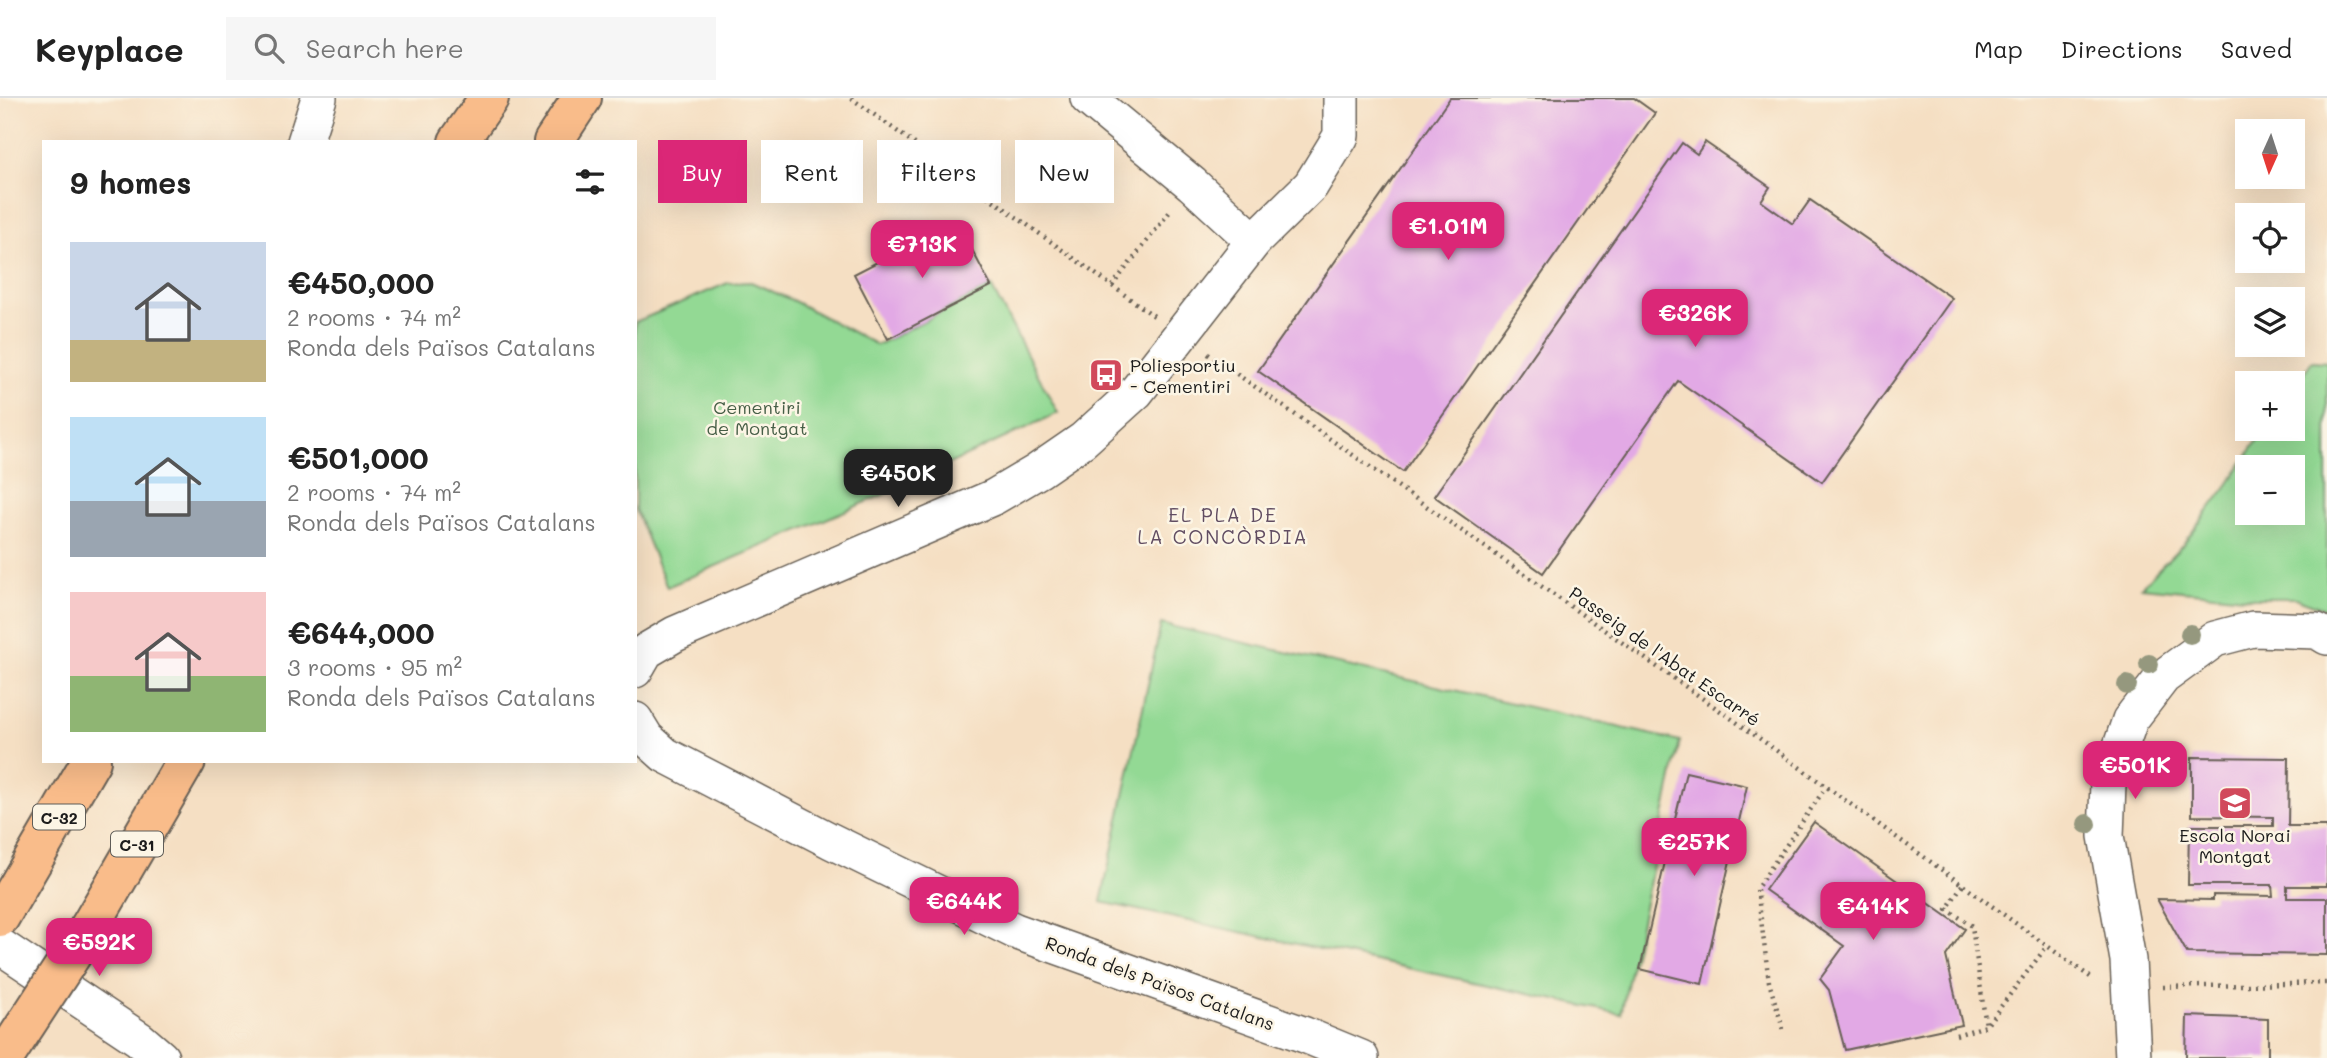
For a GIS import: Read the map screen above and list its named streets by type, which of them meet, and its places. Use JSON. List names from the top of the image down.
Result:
{
  "streets": {
    "highway": ["C-32", "C-31"],
    "street": ["Ronda dels Països Catalans"],
    "path": ["Passeig de l'Abat Escarré"]
  },
  "districts": ["EL PLA DE LA CONCÒRDIA"],
  "parks": ["Cementiri de Montgat"],
  "places": {
    "bus stop": ["Poliesportiu - Cementiri"],
    "school or university": ["Escola Norai Montgat"]
  },
  "north": "bottom",
  "page": {
    "header": "Keyplace",
    "search": "Search here",
    "nav": ["Map", "Directions", "Saved"],
    "map_buttons": ["+", "−"],
    "chip": [
      "Buy",
      "Rent",
      "Filters",
      "New"
    ],
    "heading": "9 homes",
    "price": [
      "€1.01M",
      "€713K",
      "€326K",
      "€450K",
      "€501K",
      "€257K",
      "€644K",
      "€414K",
      "€592K"
    ],
    "list": [
      {
        "name": "€450,000",
        "note": "2 rooms · 74 m² · Ronda dels Països Catalans"
      },
      {
        "name": "€501,000",
        "note": "2 rooms · 74 m² · Ronda dels Països Catalans"
      },
      {
        "name": "€644,000",
        "note": "3 rooms · 95 m² · Ronda dels Països Catalans"
      }
    ]
  }
}
